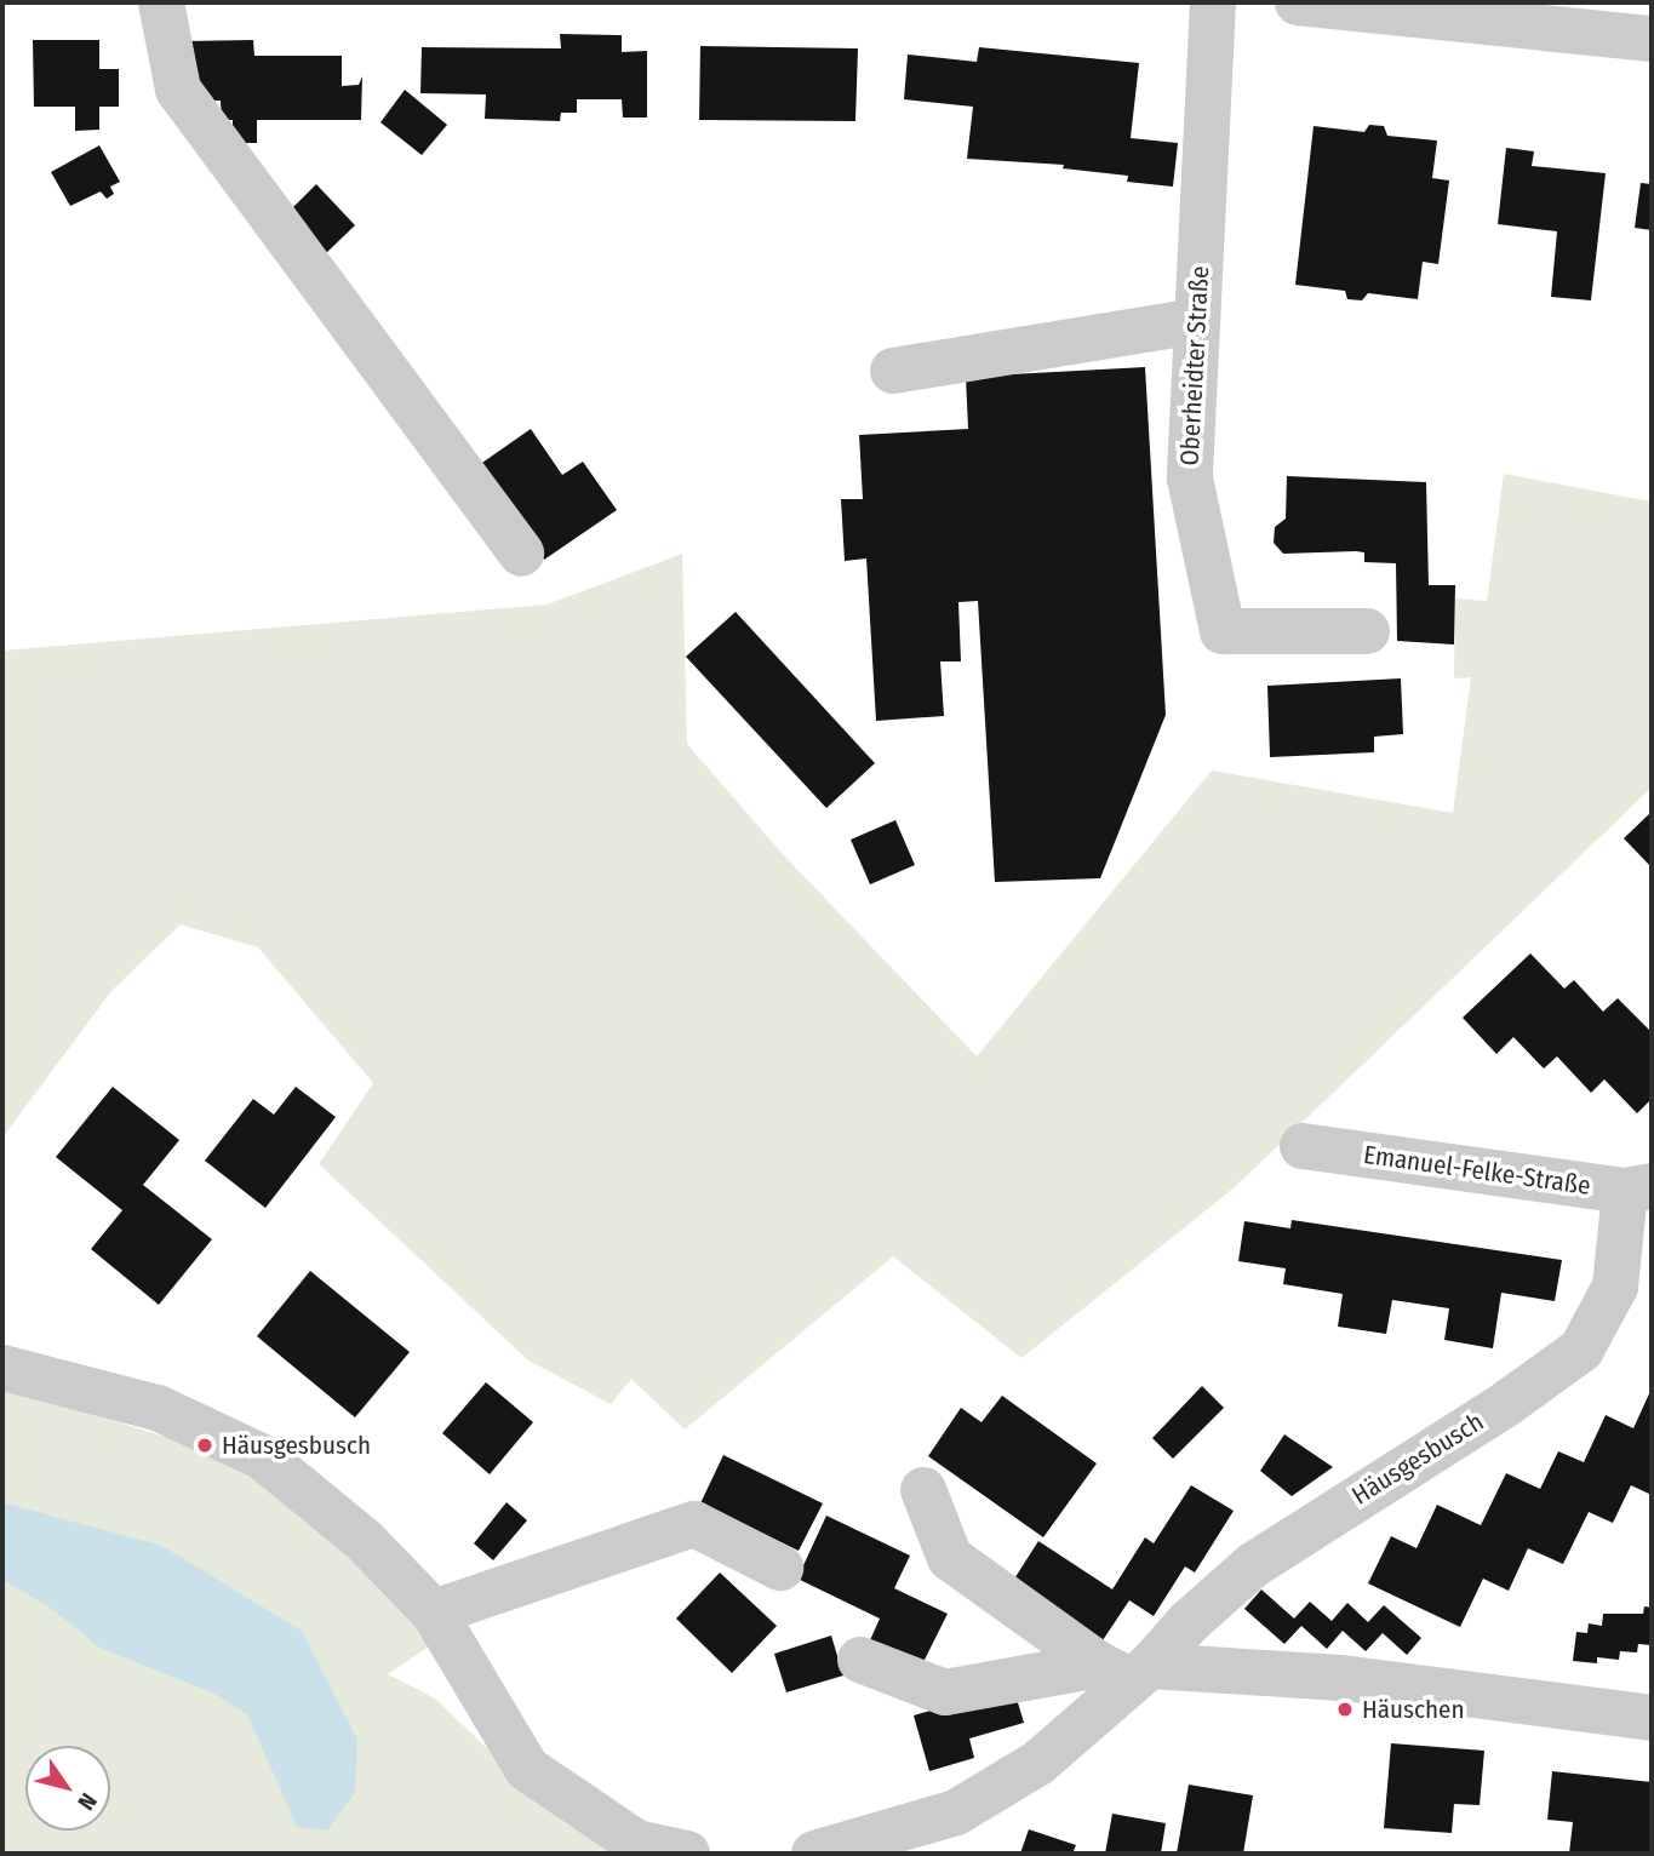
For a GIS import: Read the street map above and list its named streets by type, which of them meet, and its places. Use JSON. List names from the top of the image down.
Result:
{
  "streets": {
    "street": ["Oberheidter Straße", "Emanuel-Felke-Straße", "Häusgesbusch"]
  },
  "crossings": [
    ["Emanuel-Felke-Straße", "Häusgesbusch"]
  ],
  "places": ["Häusgesbusch", "Häuschen"],
  "north": "bottom right"
}
